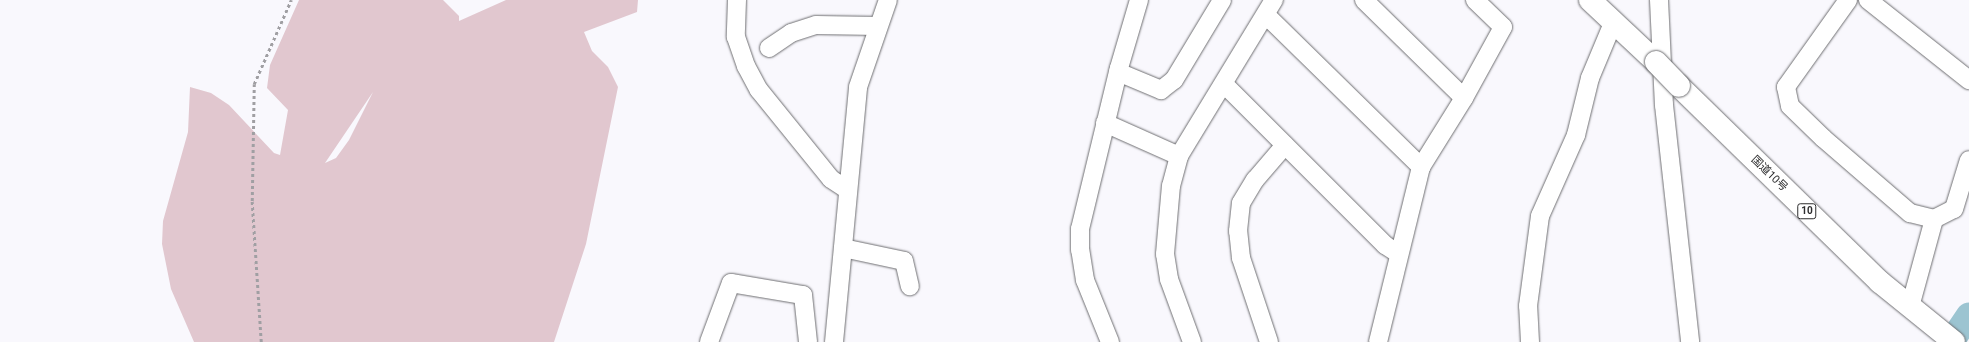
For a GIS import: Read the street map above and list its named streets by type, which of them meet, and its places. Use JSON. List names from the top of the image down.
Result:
{
  "streets": {
    "highway": ["国道10号", "10"]
  }
}
